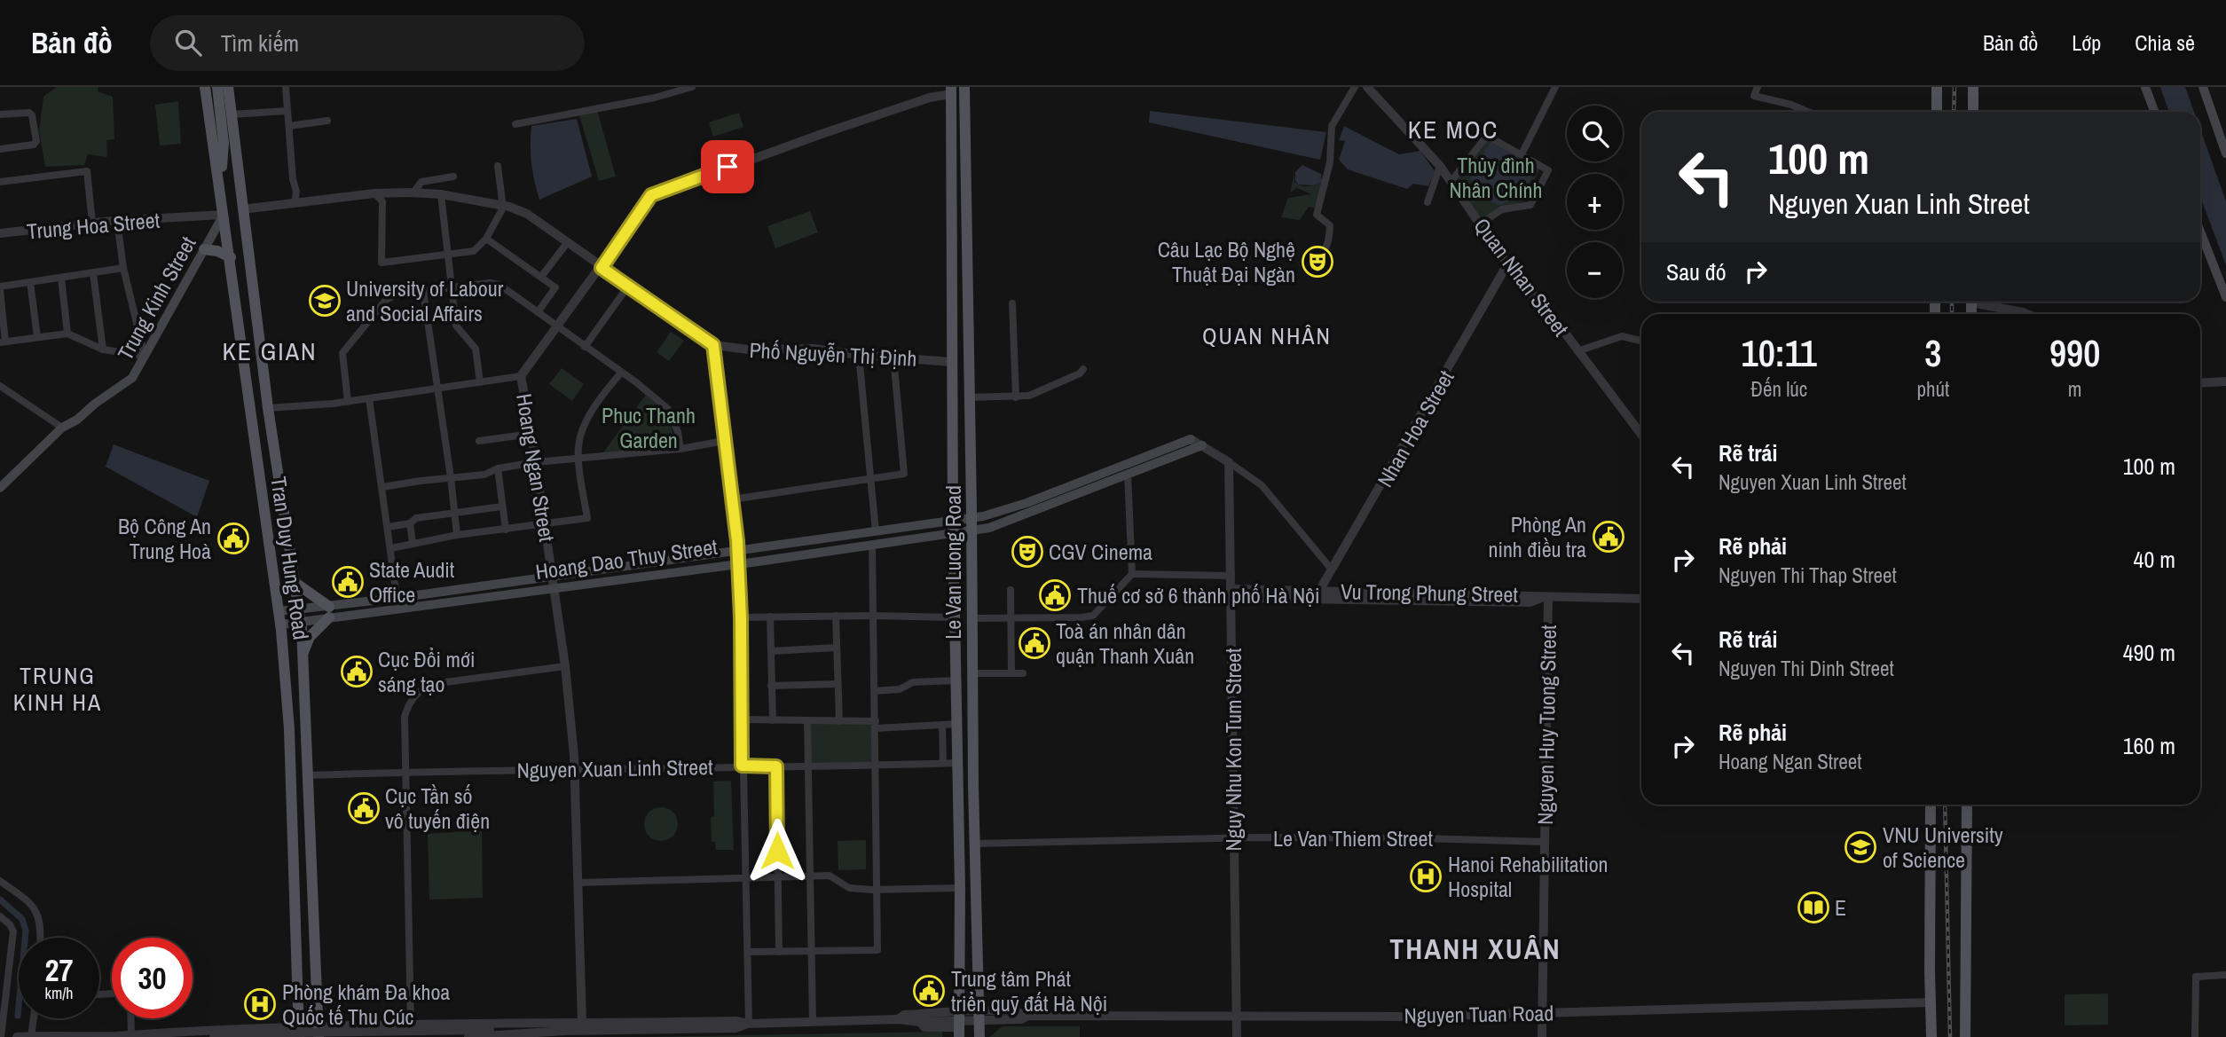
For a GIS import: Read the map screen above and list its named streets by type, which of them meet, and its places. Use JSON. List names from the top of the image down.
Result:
{
  "streets": {
    "main road": [
      "Trung Kinh Street",
      "Tran Duy Hung Road",
      "Hoang Dao Thuy Street",
      "Le Van Luong Road"
    ],
    "street": [
      "Trung Hoa Street",
      "Quan Nhan Street",
      "Phố Nguyễn Thị Định",
      "Nhan Hoa Street",
      "Hoang Ngan Street",
      "Vu Trong Phung Street",
      "Nguyen Huy Tuong Street",
      "Nguy Nhu Kon Tum Street",
      "Nguyen Xuan Linh Street",
      "Le Van Thiem Street",
      "Nguyen Tuan Road"
    ]
  },
  "crossings": [
    ["Trung Hoa Street", "Trung Kinh Street"],
    ["Trung Hoa Street", "Tran Duy Hung Road"],
    ["Quan Nhan Street", "Nhan Hoa Street"],
    ["Trung Kinh Street", "Tran Duy Hung Road"],
    ["Phố Nguyễn Thị Định", "Le Van Luong Road"],
    ["Nhan Hoa Street", "Vu Trong Phung Street"],
    ["Hoang Ngan Street", "Hoang Dao Thuy Street"],
    ["Hoang Ngan Street", "Le Van Luong Road"],
    ["Hoang Ngan Street", "Nguyen Xuan Linh Street"],
    ["Tran Duy Hung Road", "Hoang Dao Thuy Street"],
    ["Tran Duy Hung Road", "Nguyen Xuan Linh Street"],
    ["Hoang Dao Thuy Street", "Le Van Luong Road"],
    ["Le Van Luong Road", "Nguyen Xuan Linh Street"],
    ["Le Van Luong Road", "Le Van Thiem Street"],
    ["Le Van Luong Road", "Nguyen Tuan Road"],
    ["Vu Trong Phung Street", "Nguyen Huy Tuong Street"],
    ["Vu Trong Phung Street", "Nguy Nhu Kon Tum Street"],
    ["Nguyen Huy Tuong Street", "Le Van Thiem Street"],
    ["Nguyen Huy Tuong Street", "Nguyen Tuan Road"],
    ["Nguy Nhu Kon Tum Street", "Le Van Thiem Street"],
    ["Nguy Nhu Kon Tum Street", "Nguyen Tuan Road"]
  ],
  "districts": [
    "KE MOC",
    "QUAN NHÂN",
    "KE GIAN",
    "TRUNG KINH HA",
    "THANH XUÂN"
  ],
  "parks": ["Thủy đình Nhân Chính", "Phuc Thanh Garden"],
  "places": {
    "theatre": ["Câu Lạc Bộ Nghệ Thuật Đại Ngàn", "CGV Cinema"],
    "school or university": ["University of Labour and Social Affairs", "VNU University of Science"],
    "public building": [
      "Phòng An ninh điều tra",
      "Bộ Công An Trung Hoà",
      "State Audit Office",
      "Thuế cơ sở 6 thành phố Hà Nội",
      "Toà án nhân dân quận Thanh Xuân",
      "Cục Đổi mới sáng tạo",
      "Cục Tần số vô tuyến điện",
      "Trung tâm Phát triển quỹ đất Hà Nội"
    ],
    "hospital": ["Hanoi Rehabilitation Hospital", "Phòng khám Đa khoa Quốc tế Thu Cúc"],
    "library": ["E"]
  },
  "page": {
    "header": "Bản đồ",
    "search": "Tìm kiếm",
    "nav": ["Bản đồ", "Lớp", "Chia sẻ"],
    "map_buttons": ["+", "−"],
    "turn": ["100 m", "Nguyen Xuan Linh Street"],
    "then": "Sau đó",
    "eta": [
      "10:11",
      "Đến lúc",
      "3",
      "phút",
      "990",
      "m"
    ],
    "list": [
      {
        "name": "Rẽ trái",
        "note": "Nguyen Xuan Linh Street",
        "value": "100 m"
      },
      {
        "name": "Rẽ phải",
        "note": "Nguyen Thi Thap Street",
        "value": "40 m"
      },
      {
        "name": "Rẽ trái",
        "note": "Nguyen Thi Dinh Street",
        "value": "490 m"
      },
      {
        "name": "Rẽ phải",
        "note": "Hoang Ngan Street",
        "value": "160 m"
      }
    ],
    "speed": "27 km/h",
    "limit": "30"
  }
}
